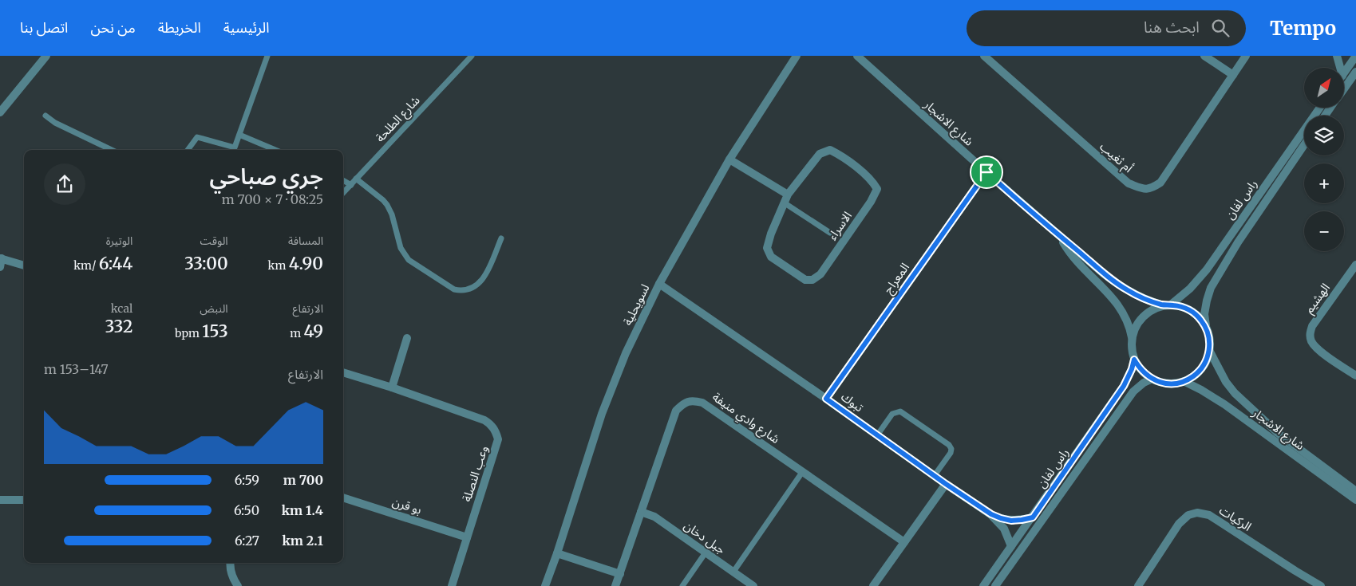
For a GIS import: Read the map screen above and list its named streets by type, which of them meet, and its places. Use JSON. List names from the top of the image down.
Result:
{
  "streets": {
    "street": [
      "شارع الاشجار",
      "أم ثغيب",
      "راس لفان",
      "الاسراء",
      "المعراج",
      "الهشيم",
      "لسويحلية",
      "تبوك",
      "شارع وادي منيفة",
      "وعب النصلة",
      "بو قرن",
      "الركيات",
      "جبل دخان"
    ],
    "lane": ["شارع الطلحة"]
  },
  "crossings": [
    ["شارع الاشجار", "راس لفان"],
    ["شارع الاشجار", "المعراج"],
    ["راس لفان", "تبوك"],
    ["المعراج", "تبوك"],
    ["لسويحلية", "تبوك"],
    ["شارع وادي منيفة", "جبل دخان"],
    ["وعب النصلة", "بو قرن"]
  ],
  "north": "top right",
  "page": {
    "header": "Tempo",
    "search": "ابحث هنا",
    "nav": [
      "الرئيسية",
      "الخريطة",
      "من نحن",
      "اتصل بنا"
    ],
    "map_buttons": ["+", "−"],
    "heading": ["جري صباحي", "08:25 · 7 × 700 m"],
    "stats": [
      ["المسافة", "4.90 km"],
      ["الوقت", "33:00"],
      ["الوتيرة", "6:44 /km"],
      ["الارتفاع", "49 m"],
      ["النبض", "153 bpm"],
      ["kcal", "332"]
    ],
    "chart": ["الارتفاع", "147–153 m"],
    "list": [
      {
        "name": "700 m",
        "note": "6:59"
      },
      {
        "name": "1.4 km",
        "note": "6:50"
      },
      {
        "name": "2.1 km",
        "note": "6:27"
      }
    ]
  }
}
